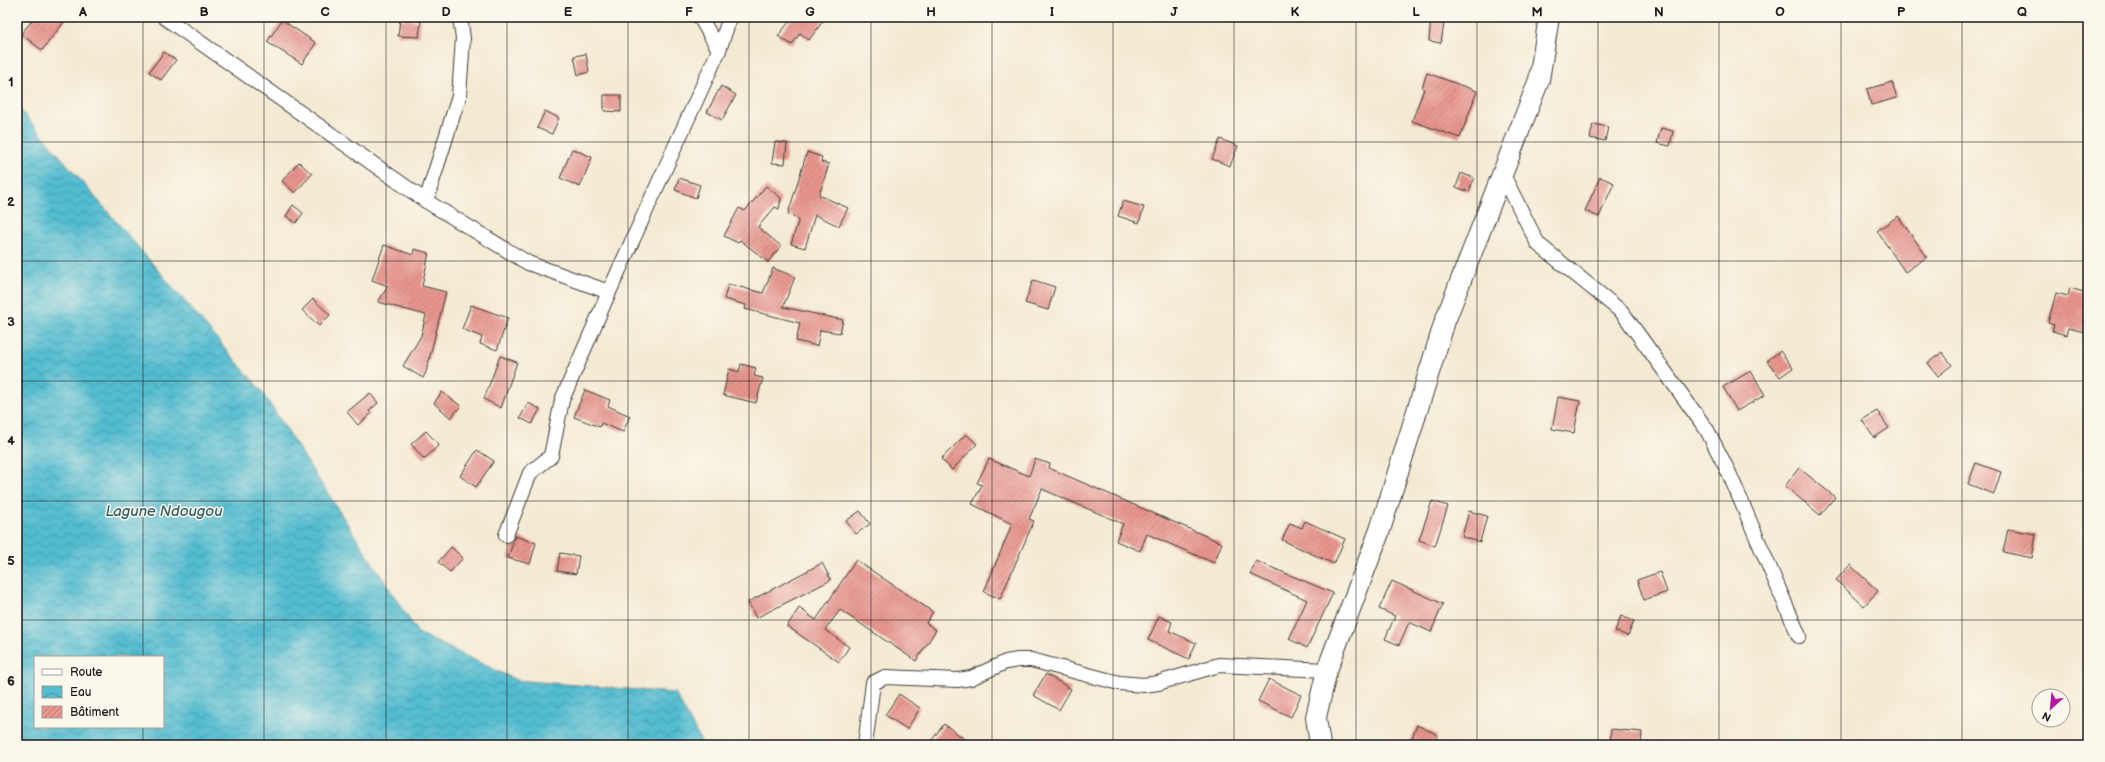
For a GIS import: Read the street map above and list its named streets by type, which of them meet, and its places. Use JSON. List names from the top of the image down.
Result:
{
  "water": ["Lagune Ndougou"],
  "legend": ["Route", "Eau", "Bâtiment"],
  "north": "bottom left",
  "grid": {
    "columns": [
      "A",
      "B",
      "C",
      "D",
      "E",
      "F",
      "G",
      "H",
      "I",
      "J",
      "K",
      "L",
      "M",
      "N",
      "O",
      "P",
      "Q"
    ],
    "rows": [
      "1",
      "2",
      "3",
      "4",
      "5",
      "6"
    ]
  }
}
